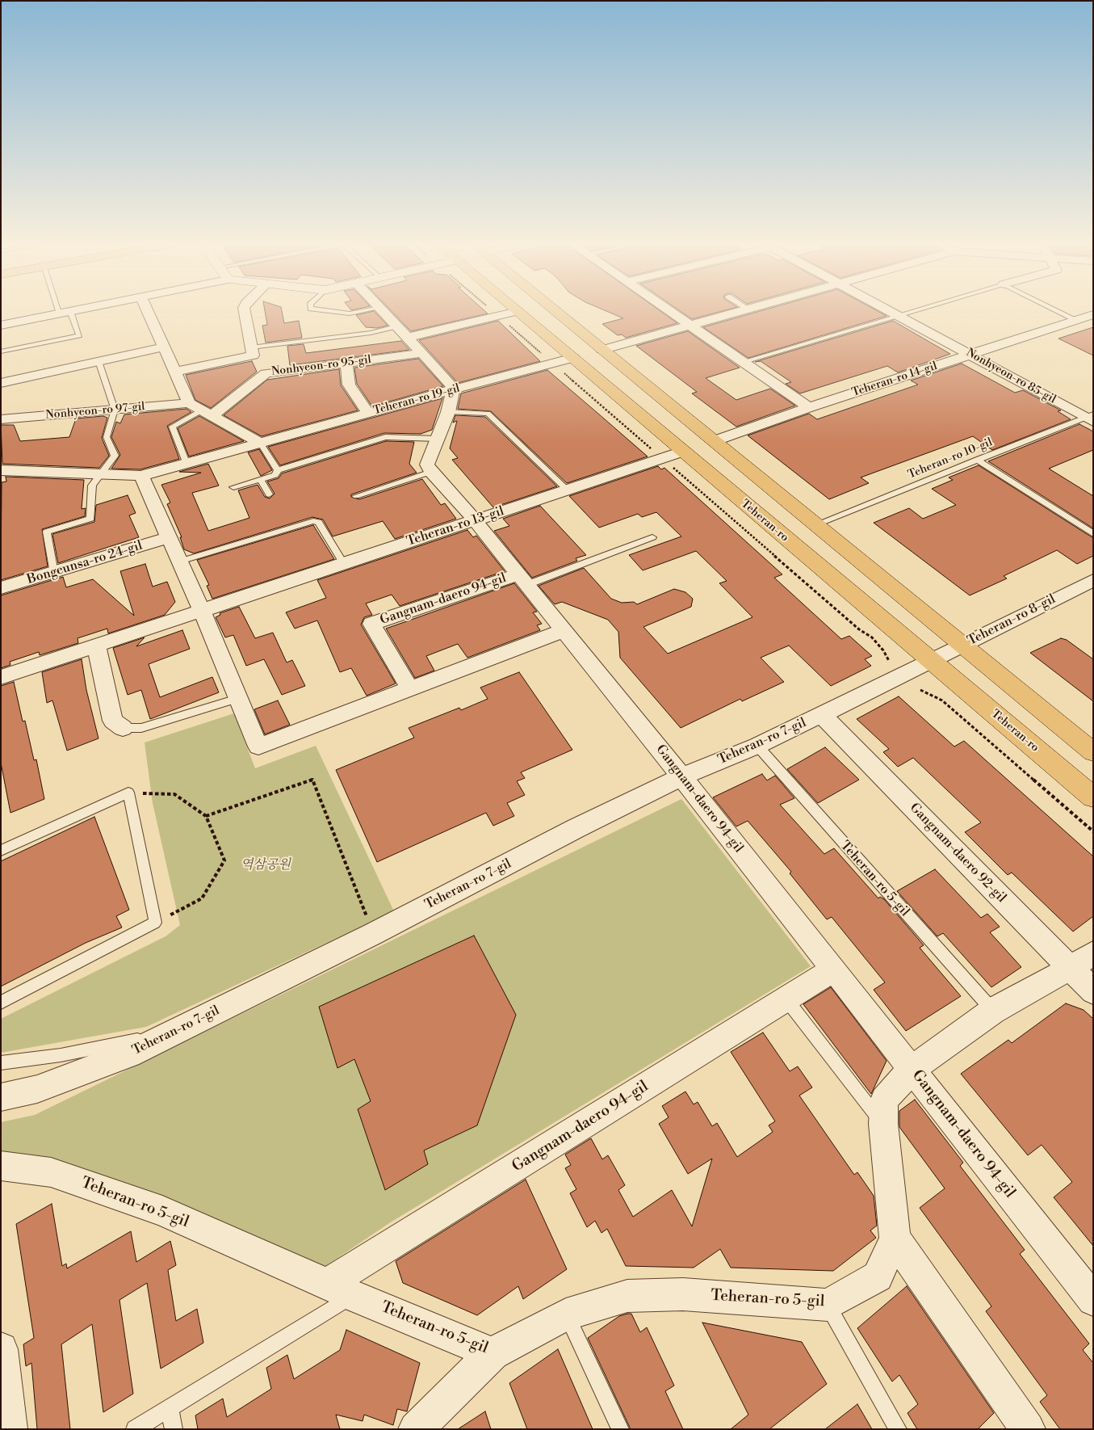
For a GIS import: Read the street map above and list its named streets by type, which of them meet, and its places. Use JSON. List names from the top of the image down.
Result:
{
  "streets": {
    "main road": ["Teheran-ro"],
    "street": [
      "Nonhyeon-ro 95-gil",
      "Nonhyeon-ro 85-gil",
      "Teheran-ro 14-gil",
      "Teheran-ro 19-gil",
      "Nonhyeon-ro 97-gil",
      "Teheran-ro 13-gil",
      "Bongeunsa-ro 24-gil",
      "Gangnam-daero 94-gil",
      "Teheran-ro 8-gil",
      "Teheran-ro 7-gil",
      "Gangnam-daero 92-gil",
      "Teheran-ro 5-gil"
    ],
    "lane": ["Teheran-ro 10-gil"]
  },
  "crossings": [
    ["Nonhyeon-ro 85-gil", "Teheran-ro 14-gil"],
    ["Nonhyeon-ro 85-gil", "Teheran-ro 10-gil"],
    ["Teheran-ro 19-gil", "Teheran-ro"],
    ["Teheran-ro", "Teheran-ro 13-gil"],
    ["Teheran-ro", "Teheran-ro 8-gil"],
    ["Teheran-ro", "Teheran-ro 7-gil"],
    ["Teheran-ro 13-gil", "Gangnam-daero 94-gil"],
    ["Gangnam-daero 94-gil", "Teheran-ro 7-gil"],
    ["Gangnam-daero 94-gil", "Teheran-ro 5-gil"],
    ["Teheran-ro 8-gil", "Teheran-ro 7-gil"],
    ["Teheran-ro 7-gil", "Gangnam-daero 92-gil"],
    ["Teheran-ro 7-gil", "Teheran-ro 5-gil"],
    ["Gangnam-daero 92-gil", "Teheran-ro 5-gil"]
  ],
  "parks": ["역삼공원"]
}
